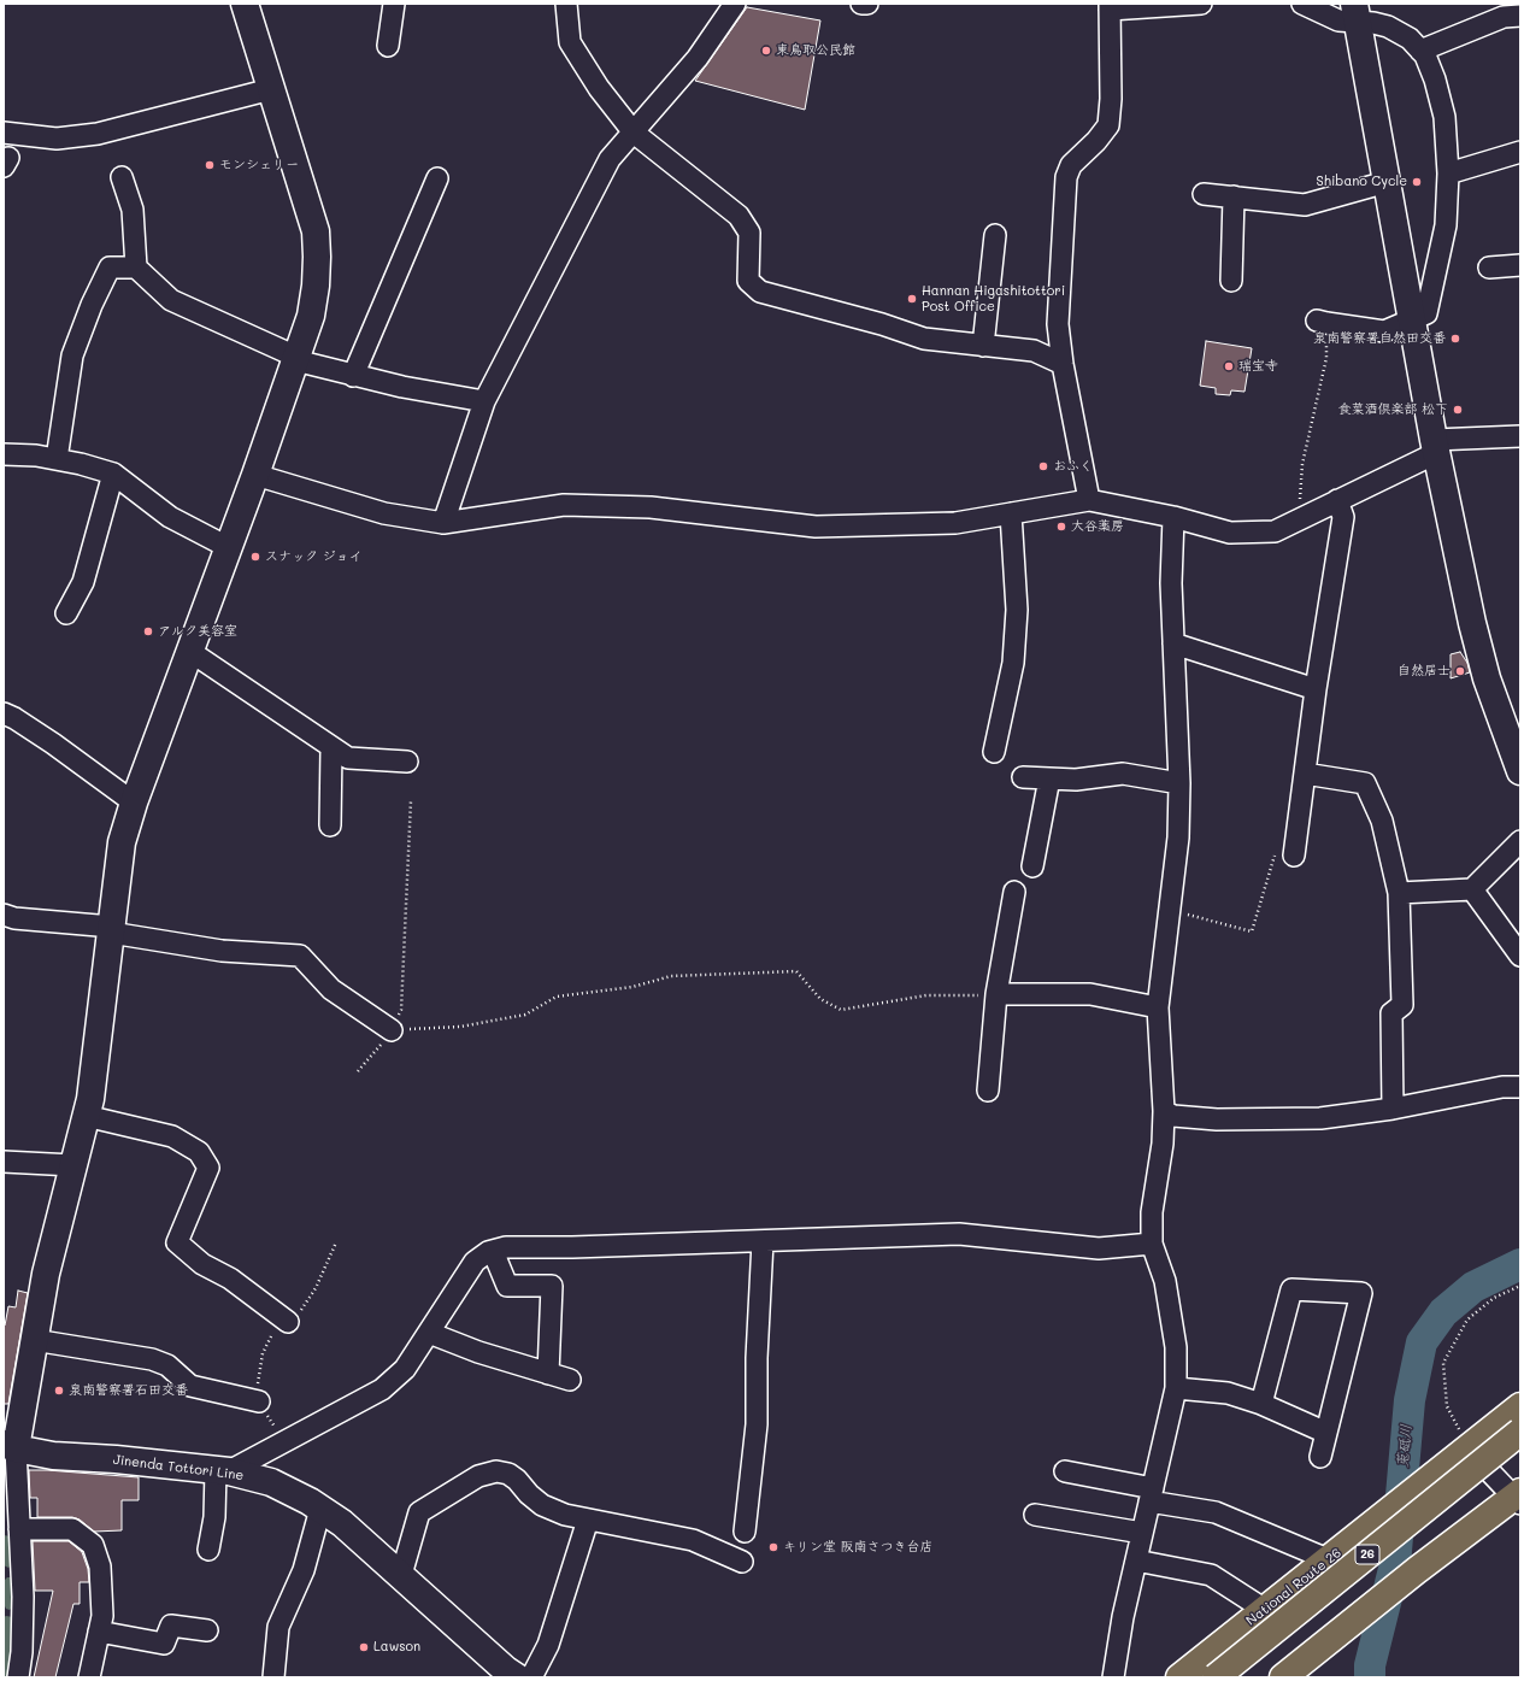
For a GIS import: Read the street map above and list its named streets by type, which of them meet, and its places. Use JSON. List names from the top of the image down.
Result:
{
  "streets": {
    "highway": ["26", "National Route 26"],
    "street": ["Jinenda Tottori Line"]
  },
  "water": ["莵砥川"],
  "places": [
    "東鳥取公民館",
    "モンシェリー",
    "Shibano Cycle",
    "Hannan Higashitottori Post Office",
    "泉南警察署自然田交番",
    "瑞宝寺",
    "食菜酒倶楽部 松下",
    "おふく",
    "大谷薬房",
    "スナック ジョイ",
    "アルク美容室",
    "自然居士",
    "泉南警察署石田交番",
    "キリン堂 阪南さつき台店",
    "Lawson"
  ]
}
